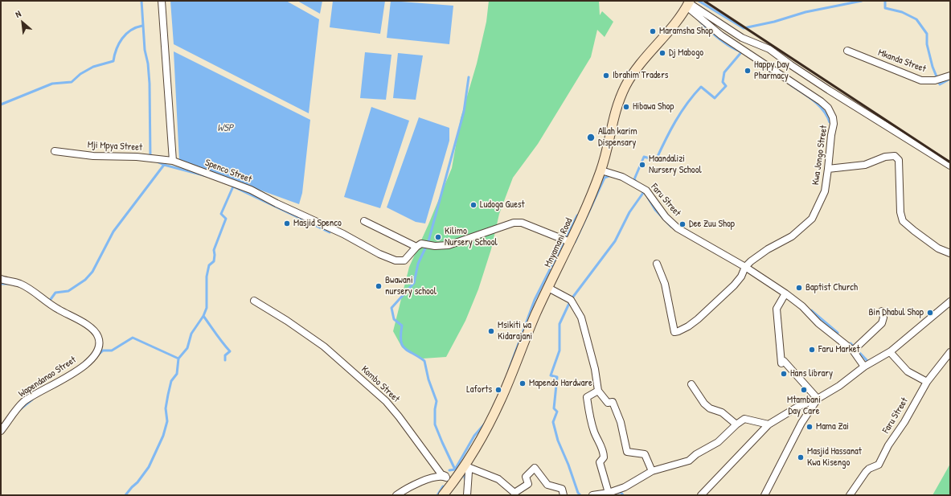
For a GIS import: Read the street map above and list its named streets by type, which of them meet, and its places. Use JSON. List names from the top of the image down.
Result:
{
  "streets": {
    "street": [
      "Mkanda Street",
      "Mji Mpya Street",
      "Kwa Jongo Street",
      "Spenco Street",
      "Faru Street",
      "Mnyamani Road",
      "Wapendanao Street",
      "Kombo Street"
    ]
  },
  "crossings": [
    ["Mji Mpya Street", "Spenco Street"],
    ["Kwa Jongo Street", "Faru Street"],
    ["Kwa Jongo Street", "Mnyamani Road"],
    ["Faru Street", "Mnyamani Road"],
    ["Mnyamani Road", "Kombo Street"]
  ],
  "water": ["WSP"],
  "places": [
    "Maramsha Shop",
    "Dj Mabogo",
    "Happy Day Pharmacy",
    "Ibrahim Traders",
    "Hibawa Shop",
    "Allah karim Dispensary",
    "Maandalizi Nursery School",
    "Ludoga Guest",
    "Masjid Spenco",
    "Dee Zuu Shop",
    "Kilimo Nursery School",
    "Bwawani nursery school",
    "Baptist Church",
    "Bin Dhabul Shop",
    "Msikiti wa Kidarajani",
    "Faru Market",
    "Hans library",
    "Mapendo Hardware",
    "Laforts",
    "Mtambani Day Care",
    "Mama Zai",
    "Masjid Hassanat Kwa Kisengo"
  ],
  "north": "top left"
}
